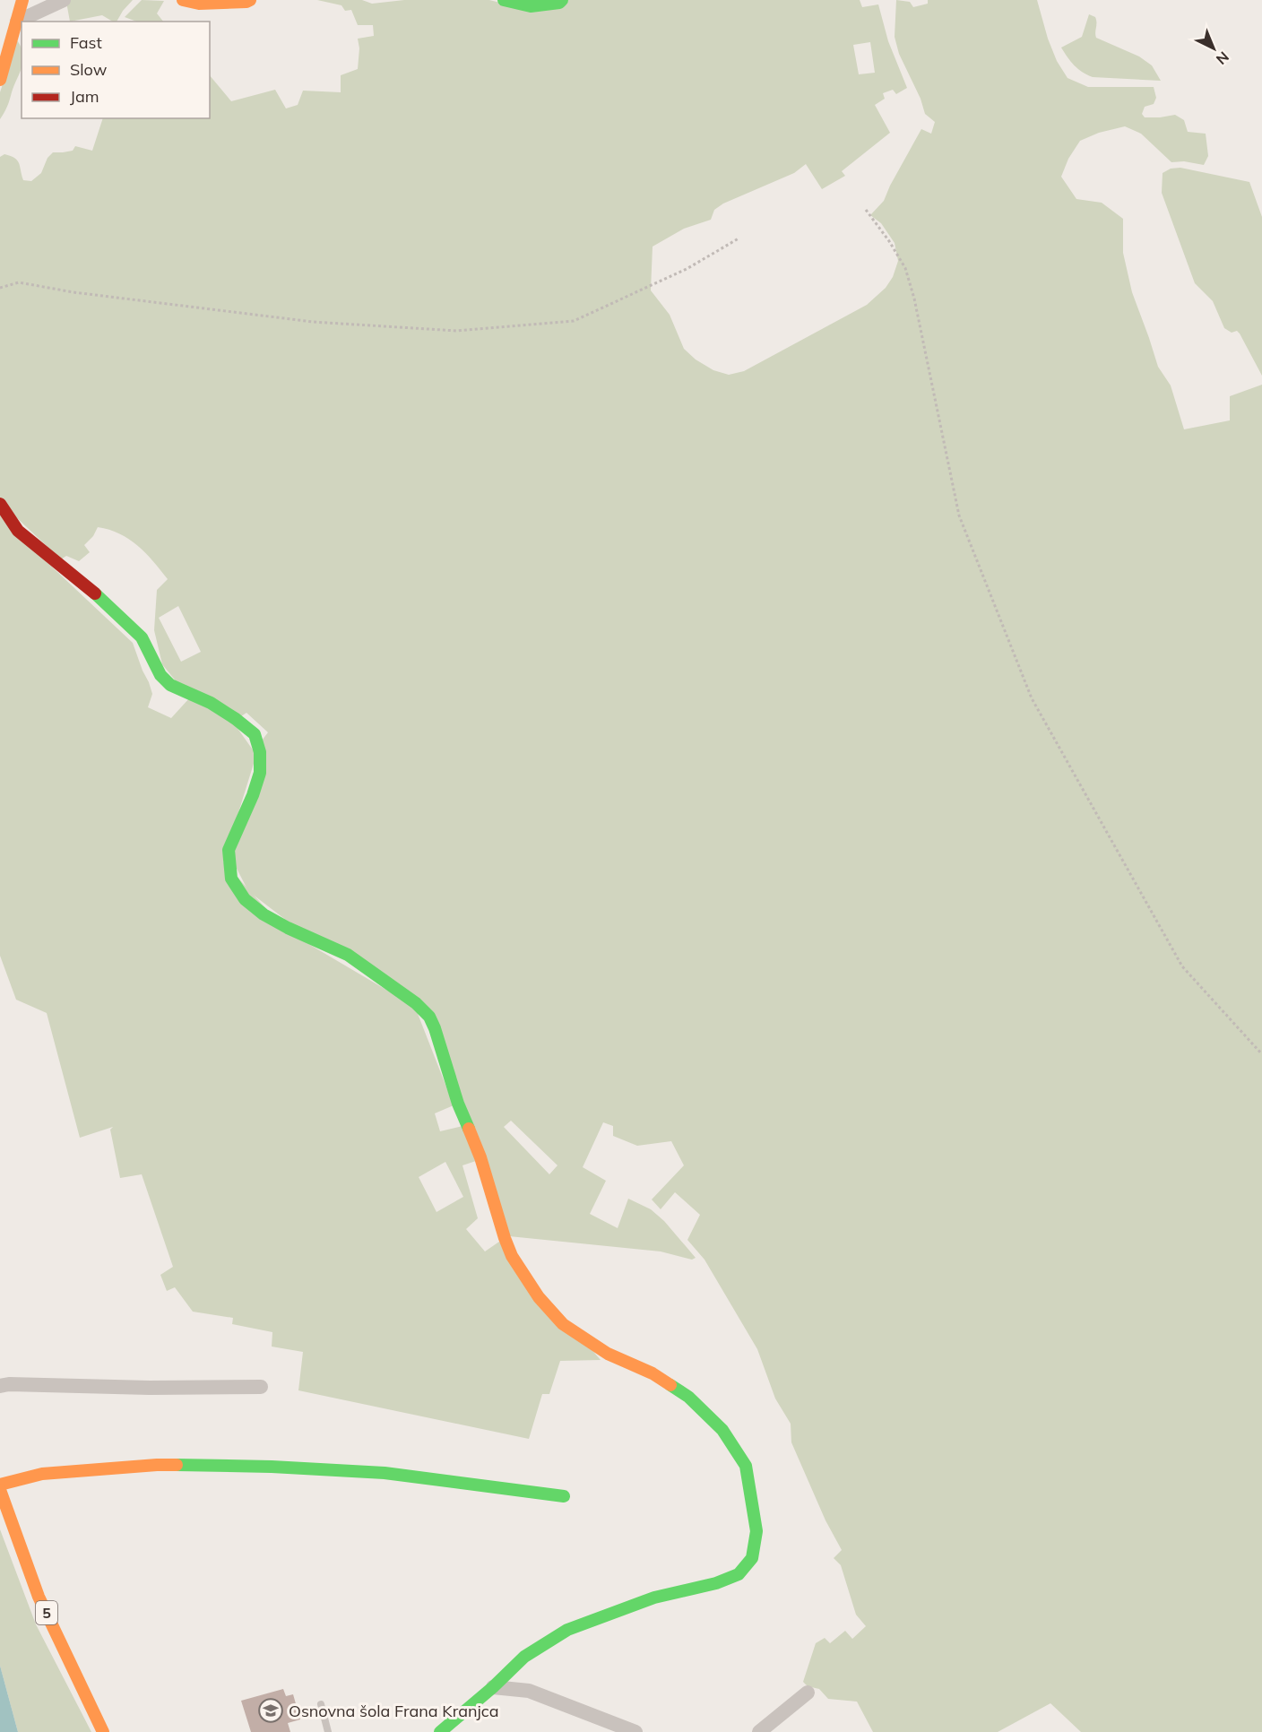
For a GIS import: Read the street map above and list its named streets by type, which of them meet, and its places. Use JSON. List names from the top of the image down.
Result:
{
  "streets": {
    "street": ["5"]
  },
  "places": {
    "school or university": ["Osnovna šola Frana Kranjca"]
  },
  "legend": ["Fast", "Slow", "Jam"],
  "north": "bottom right"
}
